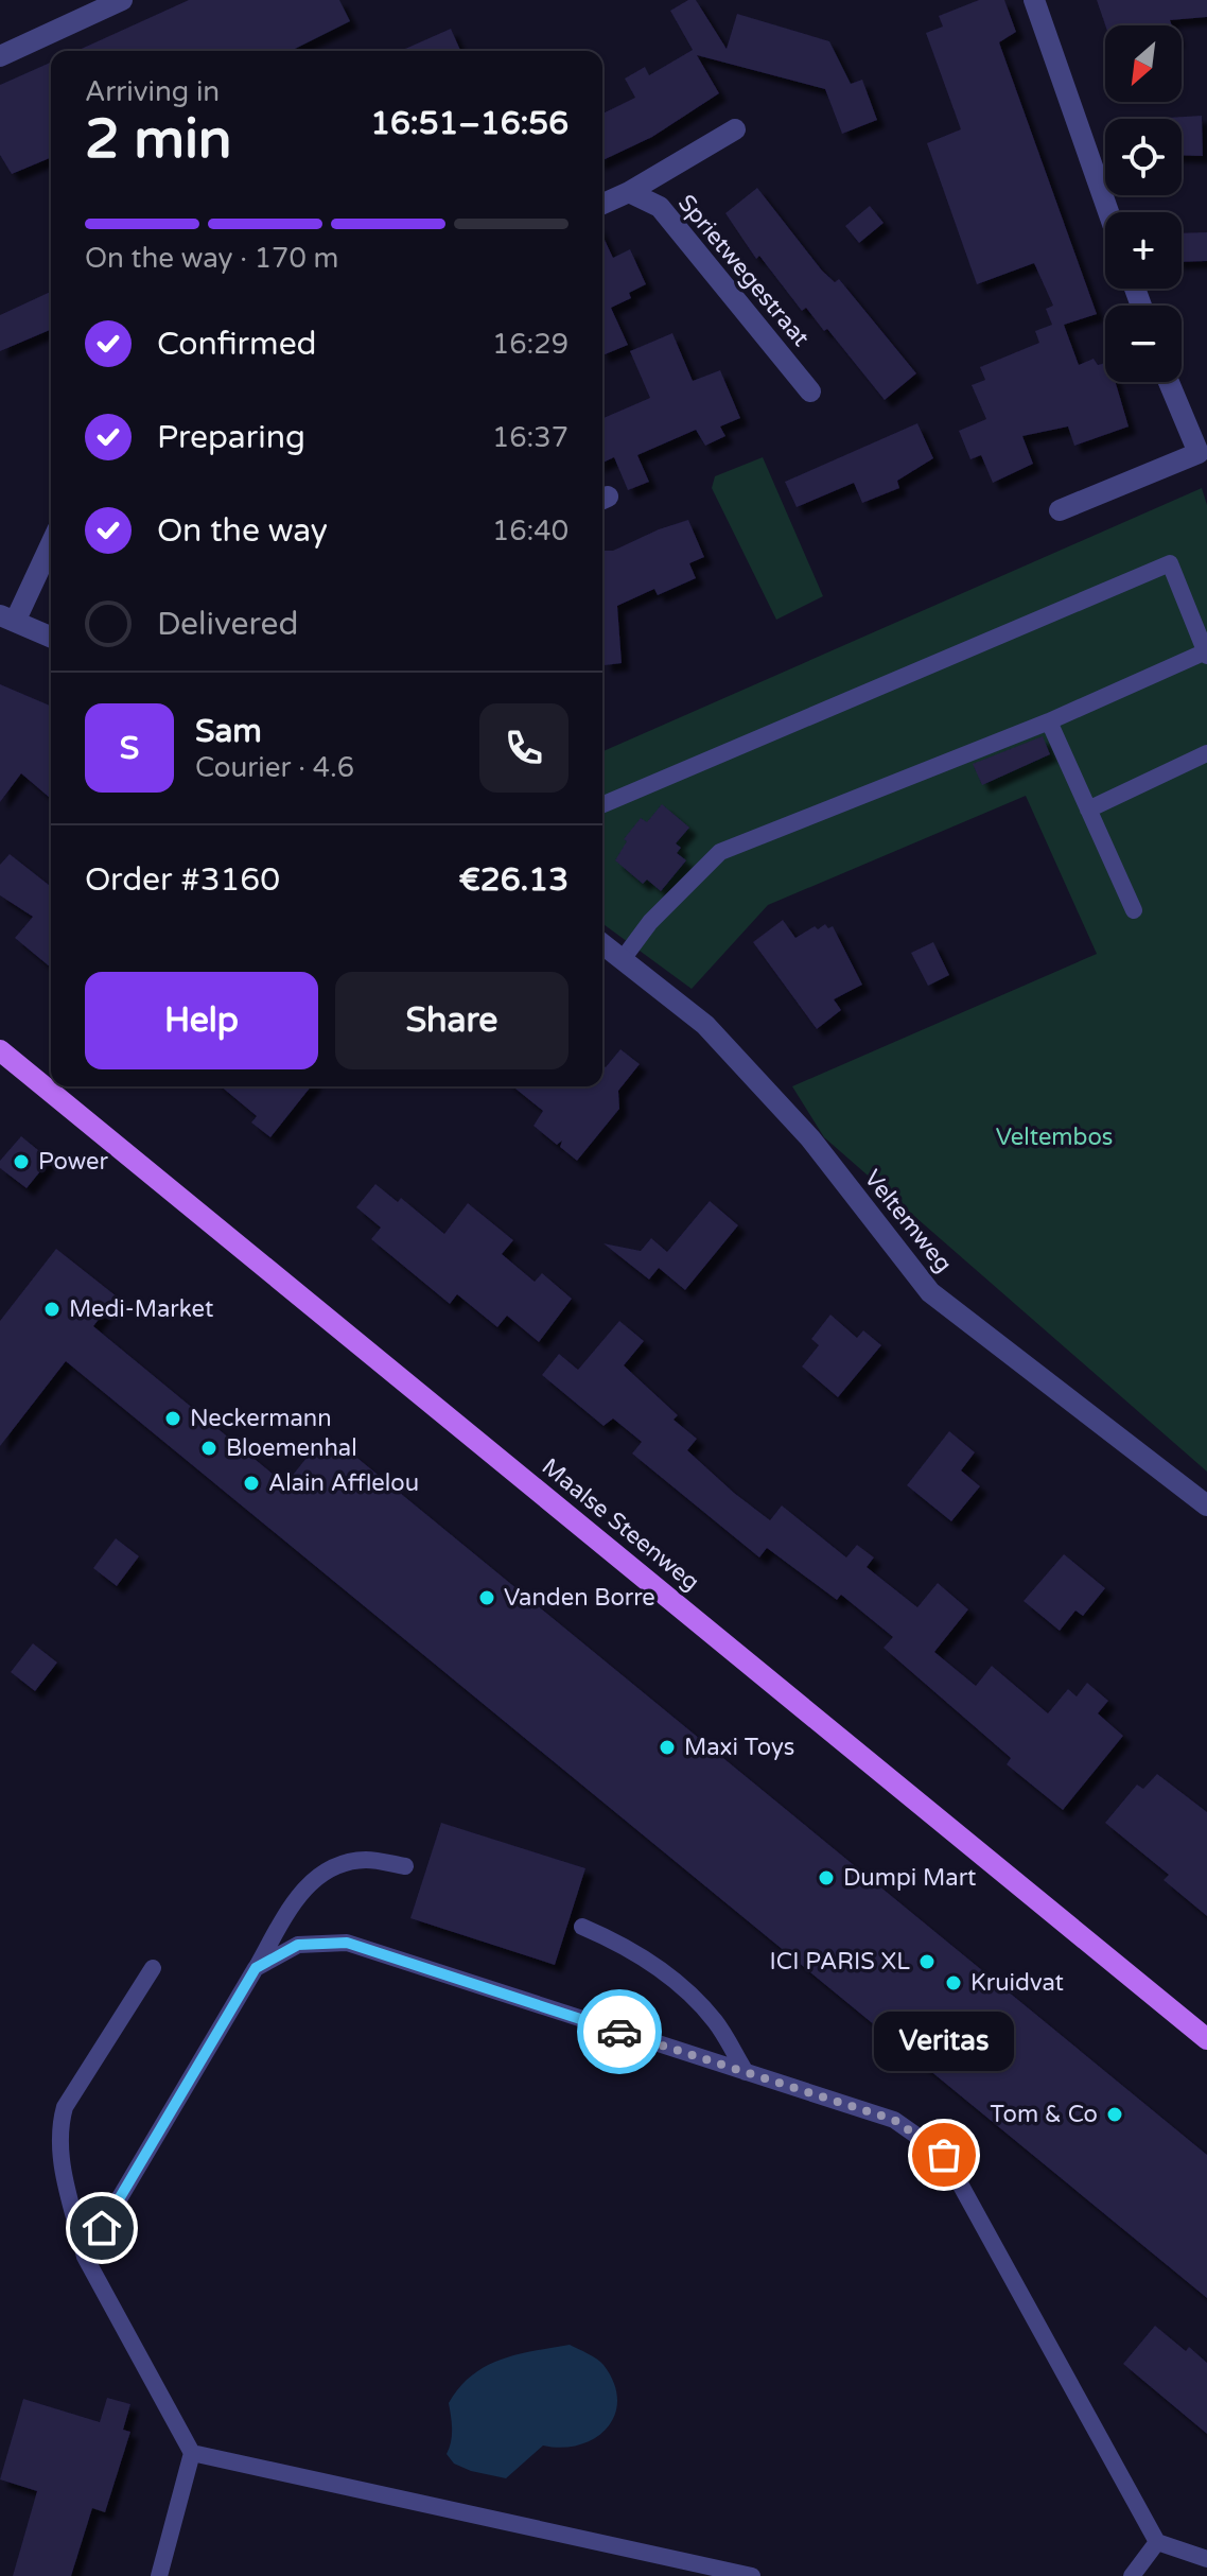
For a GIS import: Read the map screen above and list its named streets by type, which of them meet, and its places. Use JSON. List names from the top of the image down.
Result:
{
  "streets": {
    "main road": ["Maalse Steenweg"],
    "street": ["Sprietwegestraat", "Veltemweg"]
  },
  "parks": ["Veltembos"],
  "places": [
    "Power",
    "Medi-Market",
    "Neckermann",
    "Bloemenhal",
    "Alain Afflelou",
    "Vanden Borre",
    "Maxi Toys",
    "Dumpi Mart",
    "ICI PARIS XL",
    "Kruidvat",
    "Tom & Co",
    "Veritas"
  ],
  "north": "bottom left",
  "page": {
    "map_buttons": ["+", "−"],
    "heading": ["2 min", "Arriving in", "16:51–16:56"],
    "panel": [
      "Sam",
      "Courier · 4.6",
      "Order #3160",
      "€26.13"
    ],
    "bar": "On the way · 170 m",
    "list": [
      ["Confirmed", "16:29"],
      ["Preparing", "16:37"],
      ["On the way", "16:40"],
      "Delivered"
    ],
    "round": "S",
    "buttons": ["Help", "Share"],
    "bubble": "Veritas"
  }
}
